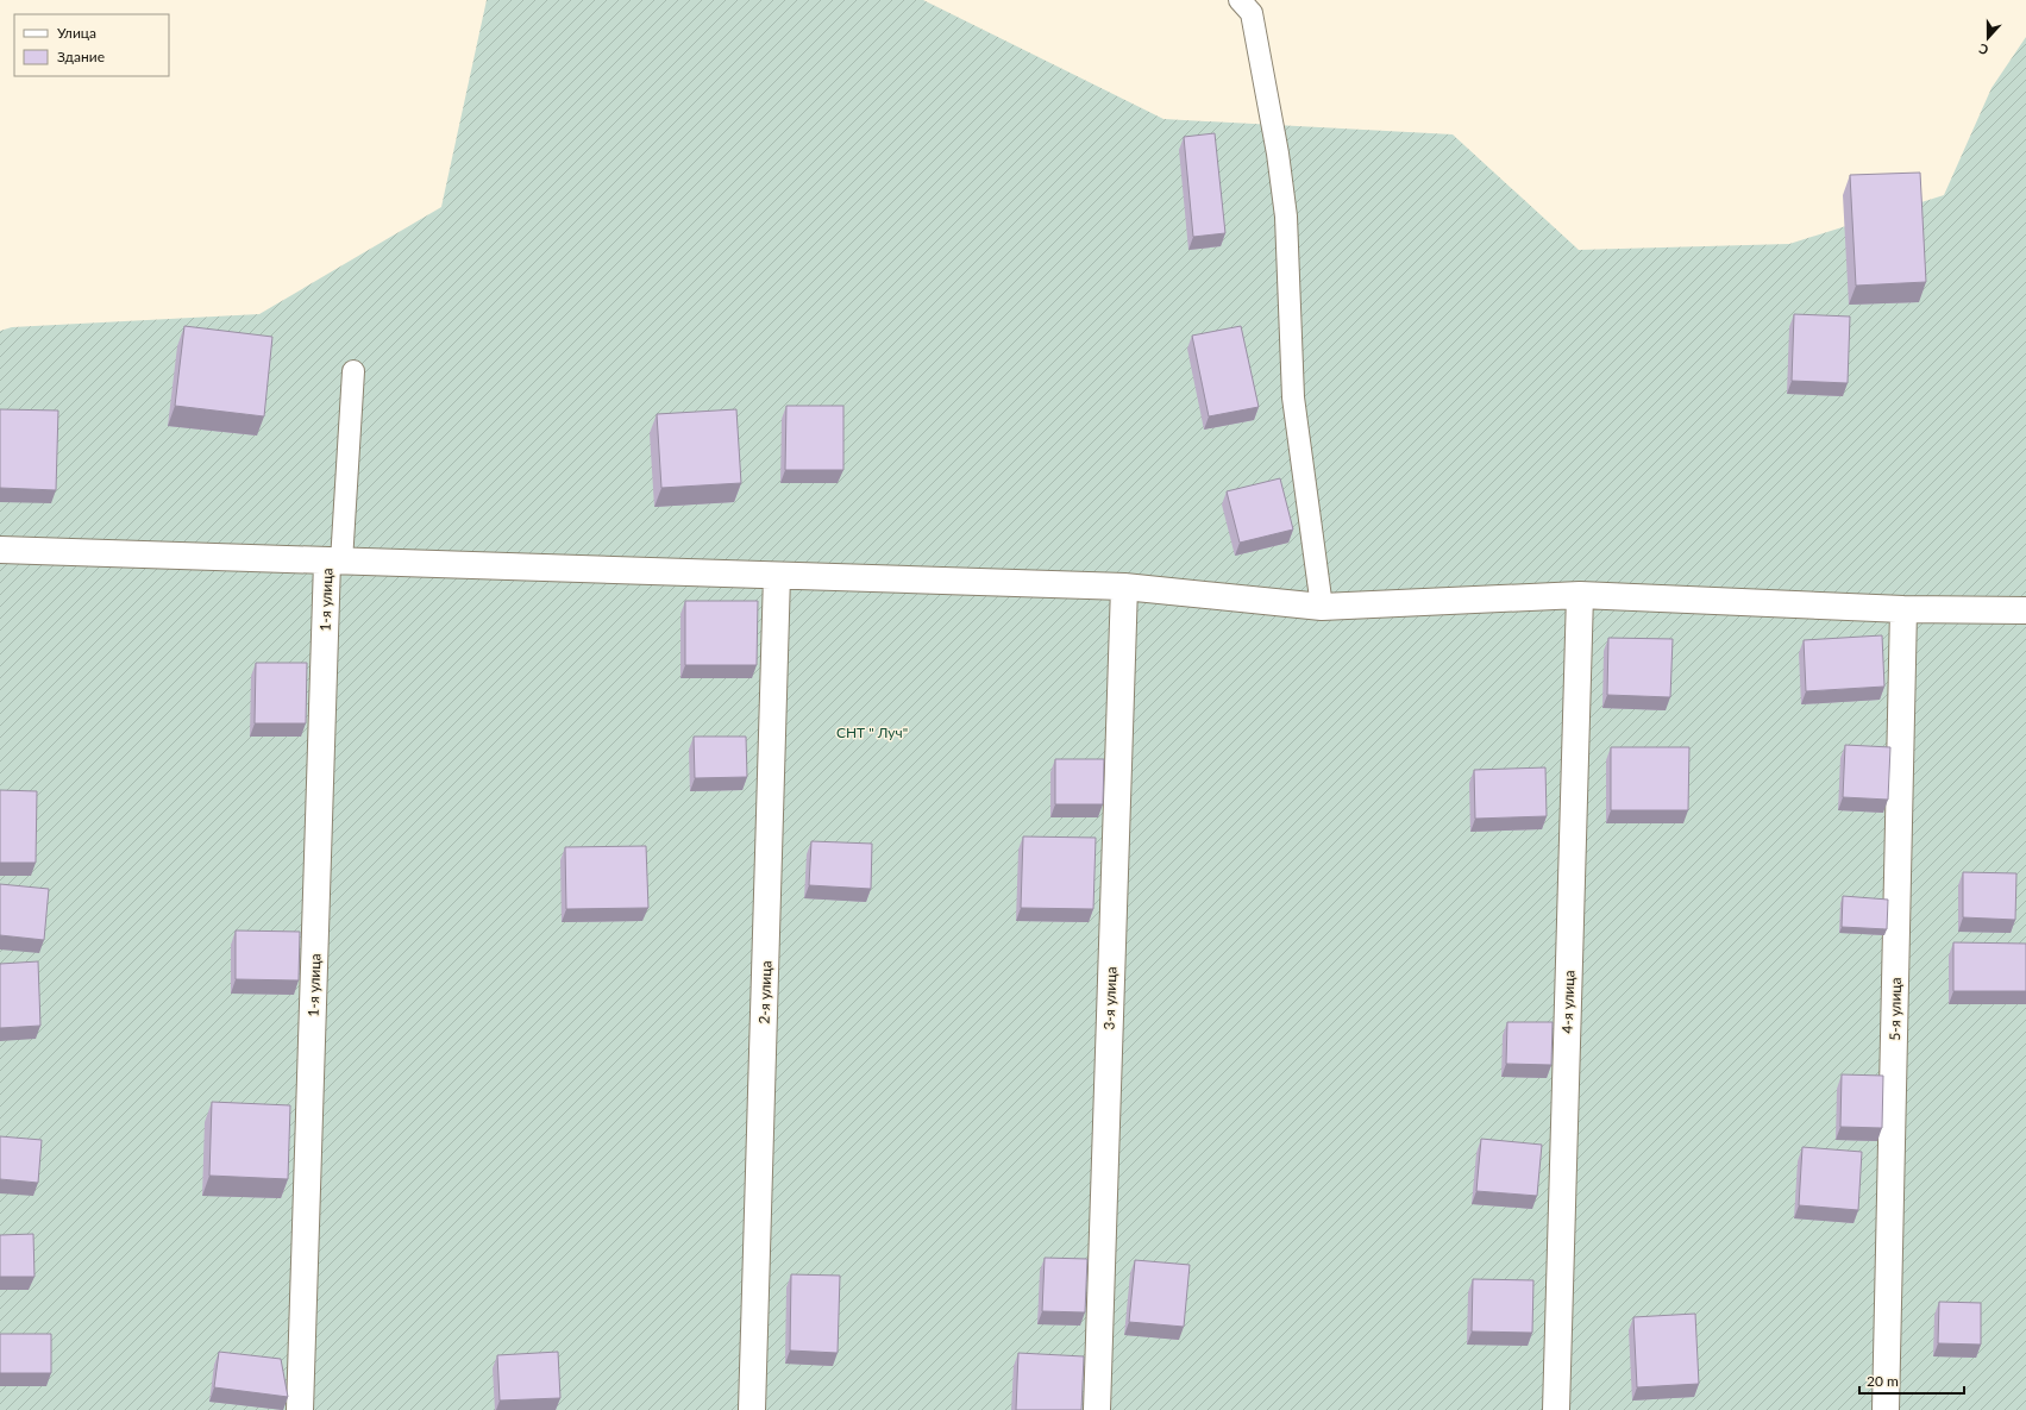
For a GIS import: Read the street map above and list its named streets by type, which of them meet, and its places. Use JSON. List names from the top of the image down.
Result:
{
  "streets": {
    "street": [
      "1-я улица",
      "2-я улица",
      "3-я улица",
      "4-я улица",
      "5-я улица"
    ]
  },
  "parks": ["СНТ \" Луч\""],
  "legend": ["Улица", "Здание"],
  "scale_bar": "20 m",
  "north": "bottom"
}
